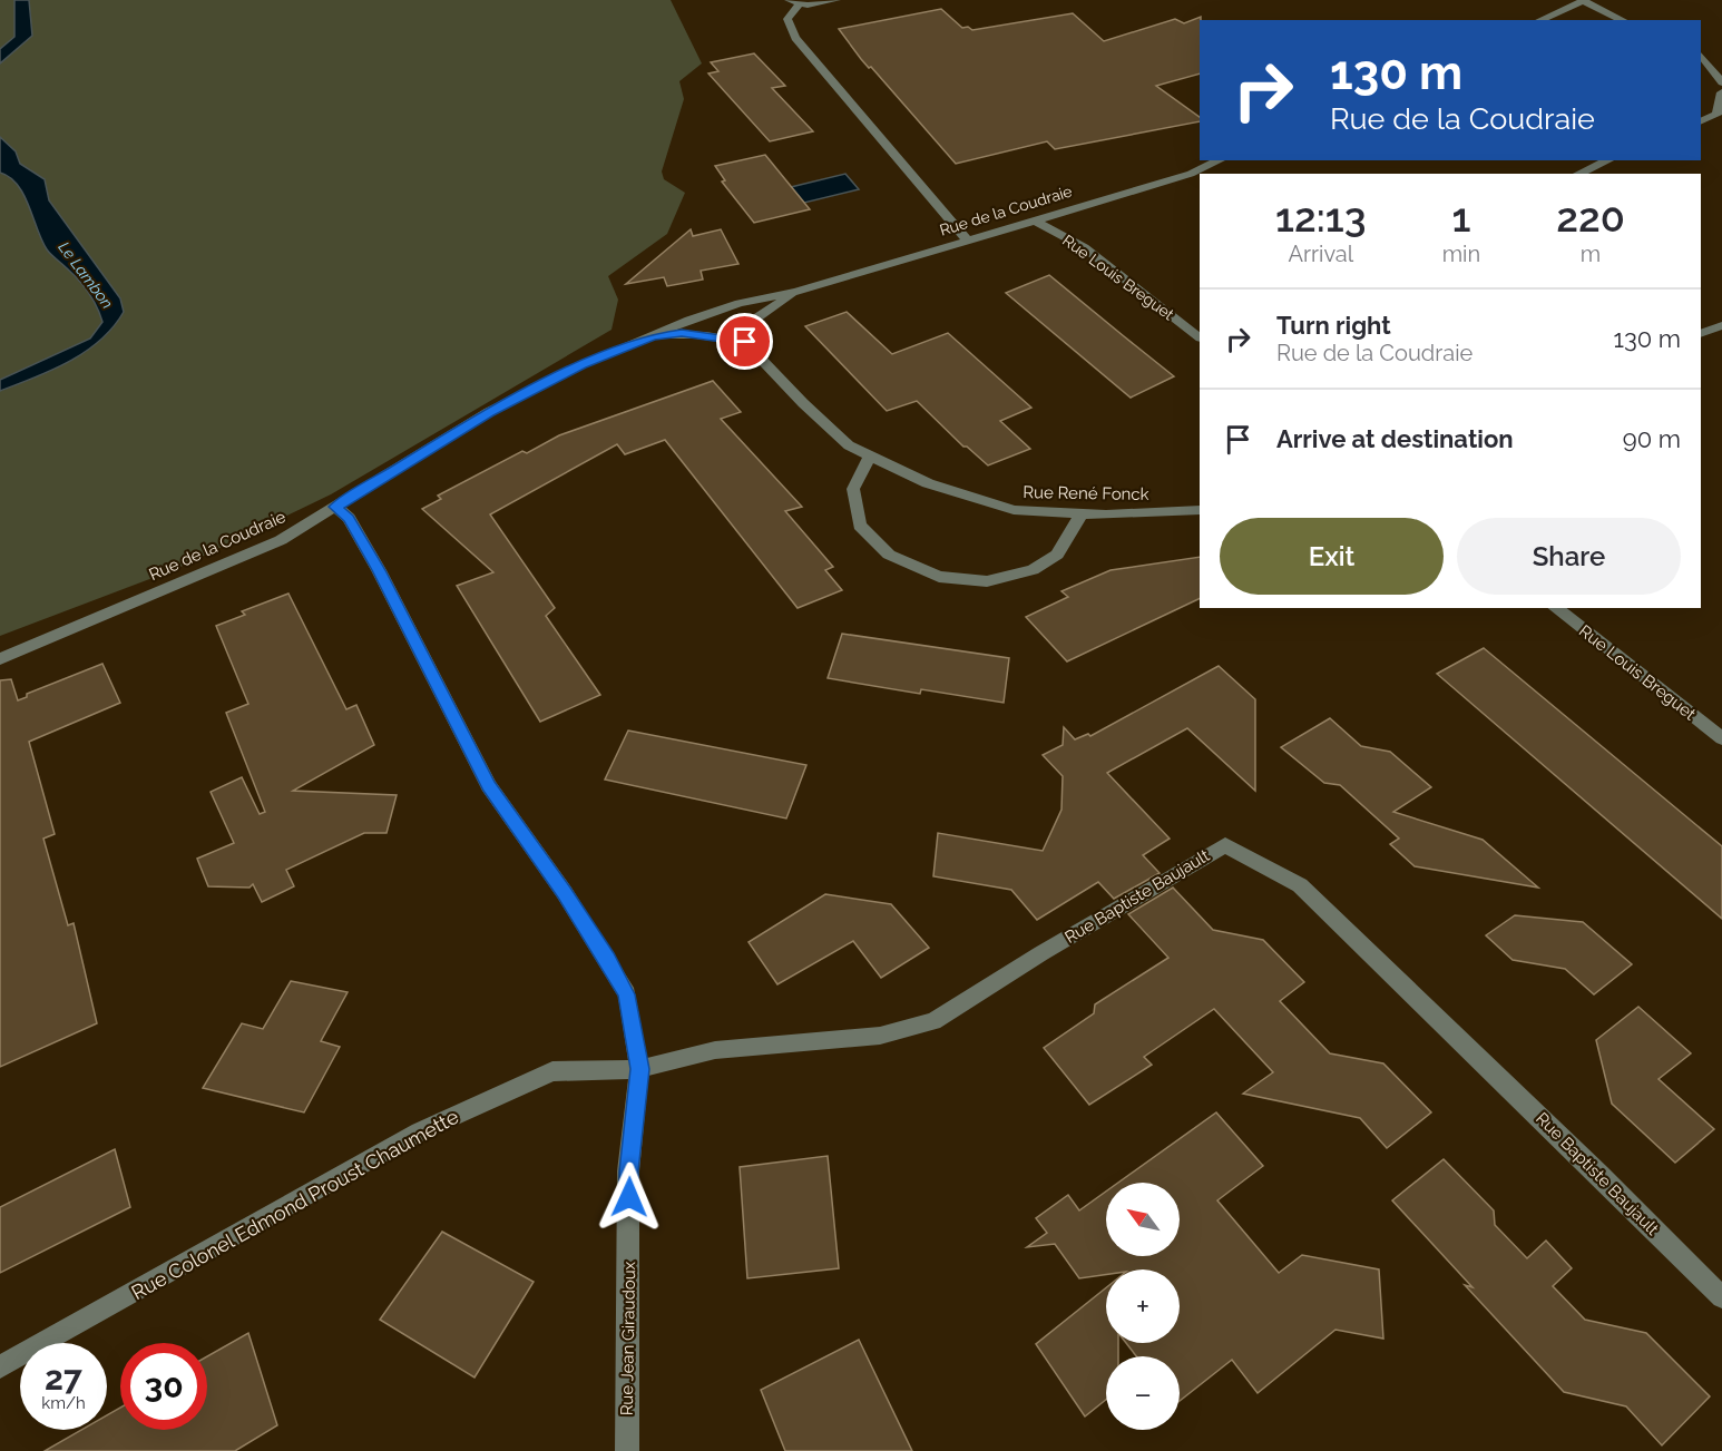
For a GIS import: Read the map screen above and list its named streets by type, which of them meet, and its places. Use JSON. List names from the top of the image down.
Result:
{
  "streets": {
    "street": [
      "Rue de la Coudraie",
      "Rue Louis Breguet",
      "Rue René Fonck",
      "Rue Baptiste Baujault",
      "Rue Colonel Edmond Proust Chaumette",
      "Rue Jean Giraudoux"
    ]
  },
  "crossings": [
    ["Rue de la Coudraie", "Rue Louis Breguet"],
    ["Rue de la Coudraie", "Rue René Fonck"],
    ["Rue de la Coudraie", "Rue Jean Giraudoux"],
    ["Rue Baptiste Baujault", "Rue Colonel Edmond Proust Chaumette"],
    ["Rue Baptiste Baujault", "Rue Jean Giraudoux"],
    ["Rue Colonel Edmond Proust Chaumette", "Rue Jean Giraudoux"]
  ],
  "water": ["Le Lambon"],
  "north": "top left",
  "page": {
    "turn": ["130 m", "Rue de la Coudraie"],
    "eta": [
      "12:13",
      "Arrival",
      "1",
      "min",
      "220",
      "m"
    ],
    "list": [
      {
        "name": "Turn right",
        "note": "Rue de la Coudraie",
        "value": "130 m"
      },
      {
        "name": "Arrive at destination",
        "value": "90 m"
      }
    ],
    "buttons": ["Exit", "Share"],
    "map_buttons": ["+", "−"],
    "speed": "27 km/h",
    "limit": "30"
  }
}
